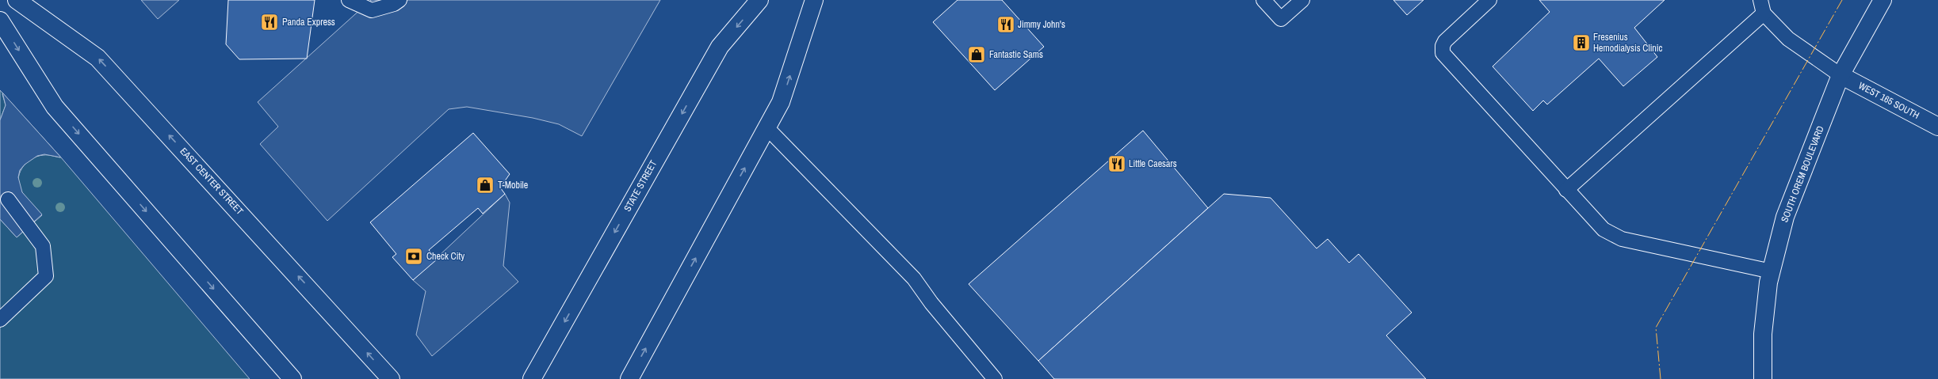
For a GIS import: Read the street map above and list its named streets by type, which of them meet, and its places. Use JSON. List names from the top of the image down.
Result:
{
  "streets": {
    "main road": [
      "WEST 165 SOUTH",
      "SOUTH OREM BOULEVARD",
      "EAST CENTER STREET",
      "STATE STREET"
    ]
  },
  "crossings": [
    ["WEST 165 SOUTH", "SOUTH OREM BOULEVARD"]
  ],
  "places": {
    "restaurant": ["Panda Express", "Jimmy John's", "Little Caesars"],
    "building": ["Fresenius Hemodialysis Clinic"],
    "shop": ["Fantastic Sams", "T-Mobile"],
    "bank": ["Check City"]
  }
}
